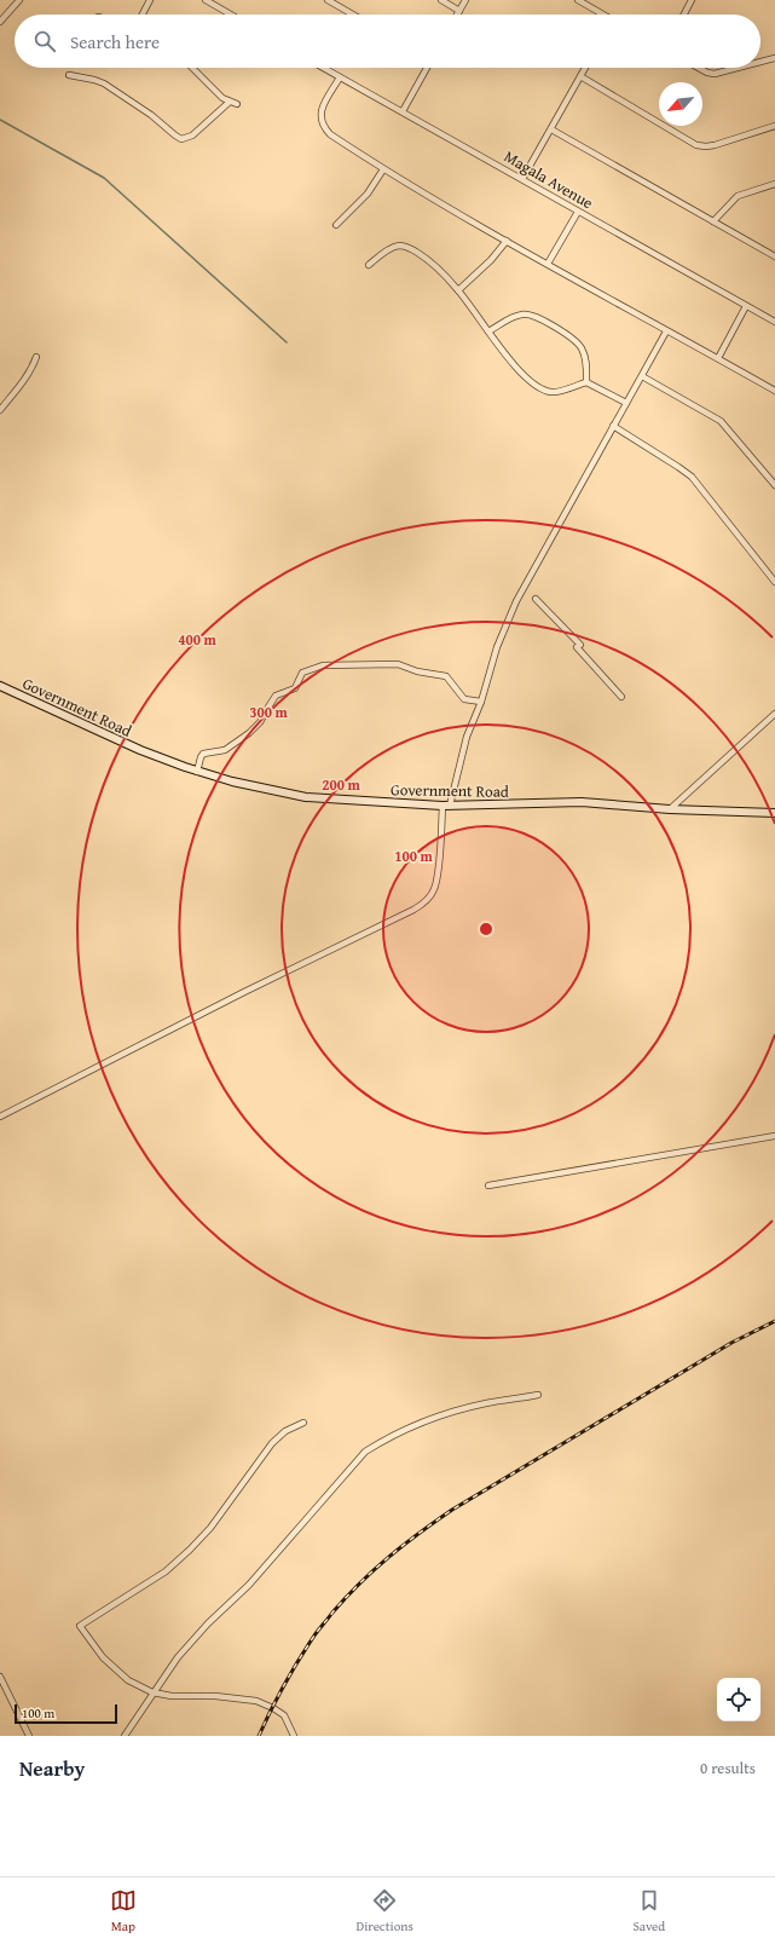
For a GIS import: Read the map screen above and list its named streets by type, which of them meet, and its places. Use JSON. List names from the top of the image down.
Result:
{
  "streets": {
    "street": ["Magala Avenue", "Government Road"]
  },
  "scale_bar": "100 m",
  "north": "bottom left",
  "page": {
    "search": "Search here",
    "scale": "100 m",
    "heading": ["Nearby", "0 results"],
    "nav": ["Map", "Directions", "Saved"]
  },
  "rings": [
    "400 m",
    "300 m",
    "200 m",
    "100 m"
  ]
}
